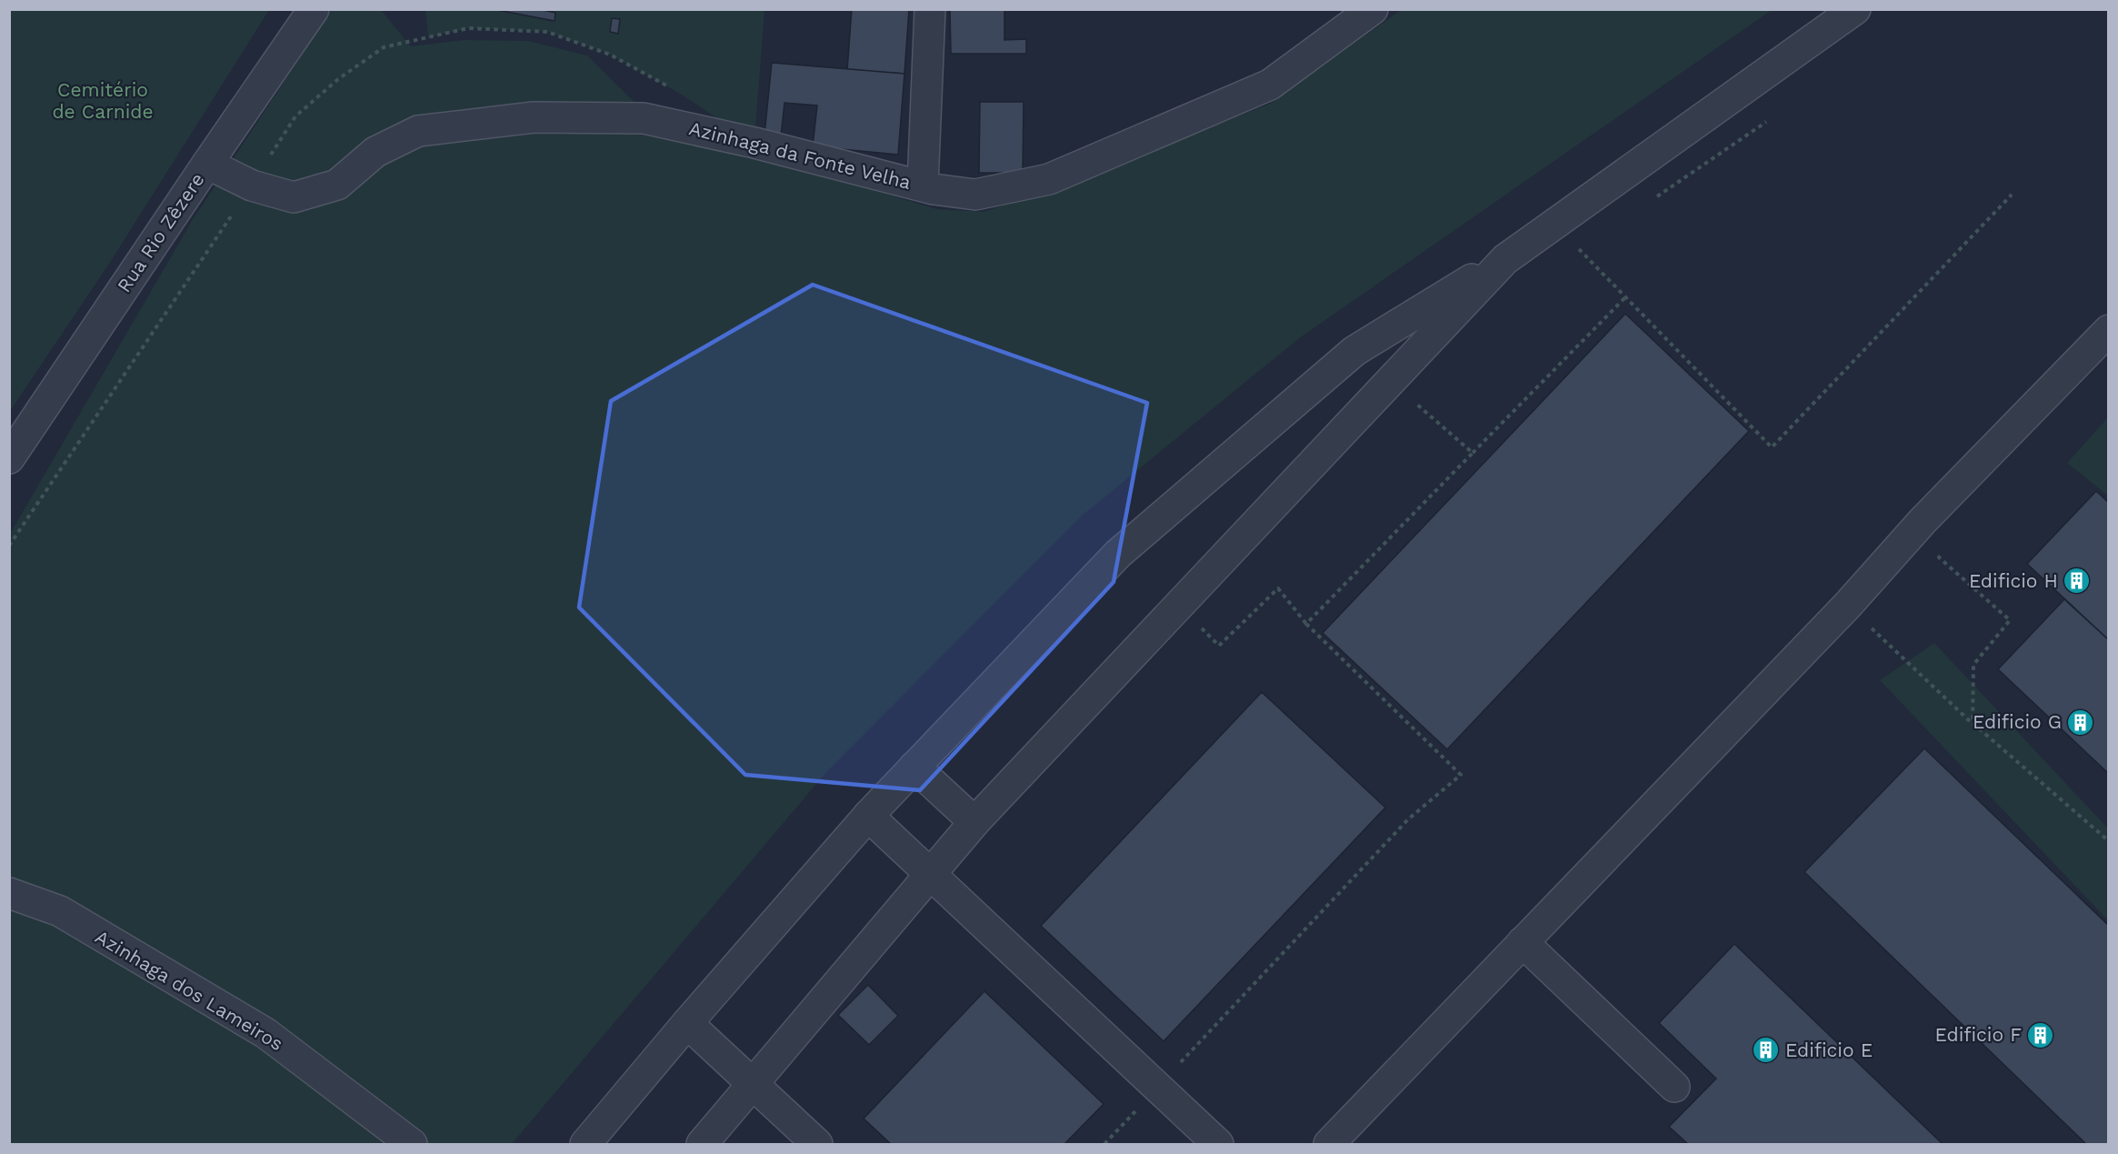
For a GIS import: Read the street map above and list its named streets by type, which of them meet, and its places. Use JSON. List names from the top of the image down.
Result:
{
  "streets": {
    "street": ["Azinhaga da Fonte Velha", "Rua Rio Zêzere", "Azinhaga dos Lameiros"]
  },
  "crossings": [
    ["Azinhaga da Fonte Velha", "Rua Rio Zêzere"]
  ],
  "parks": ["Cemitério de Carnide"],
  "places": {
    "building": [
      "Edificio H",
      "Edificio G",
      "Edificio F",
      "Edificio E"
    ]
  }
}
